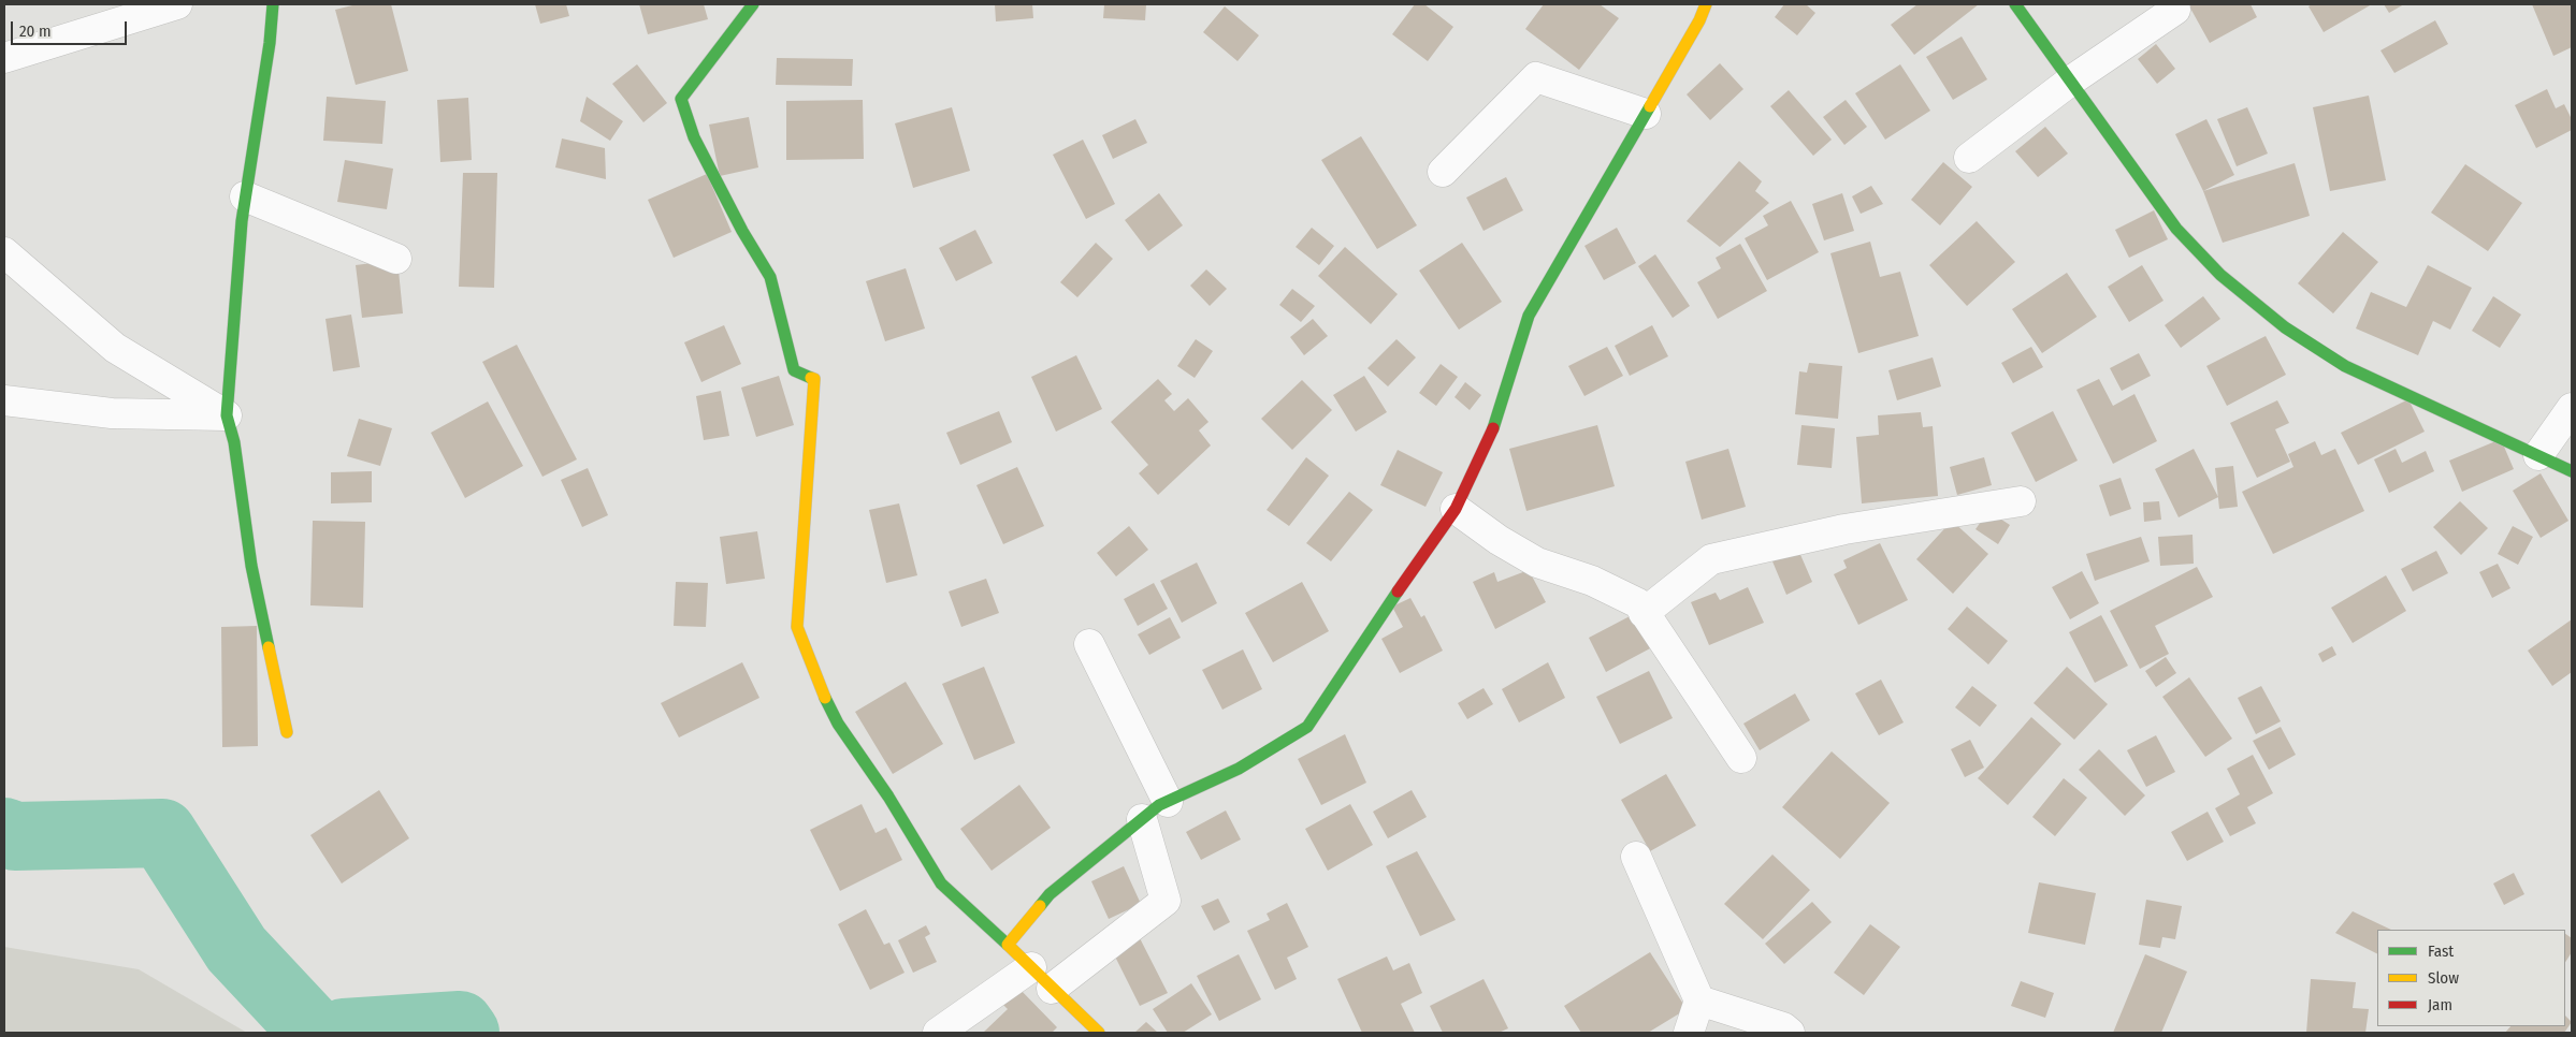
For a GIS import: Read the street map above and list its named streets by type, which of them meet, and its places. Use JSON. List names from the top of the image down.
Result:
{
  "legend": ["Fast", "Slow", "Jam"],
  "scale_bar": "20 m"
}
